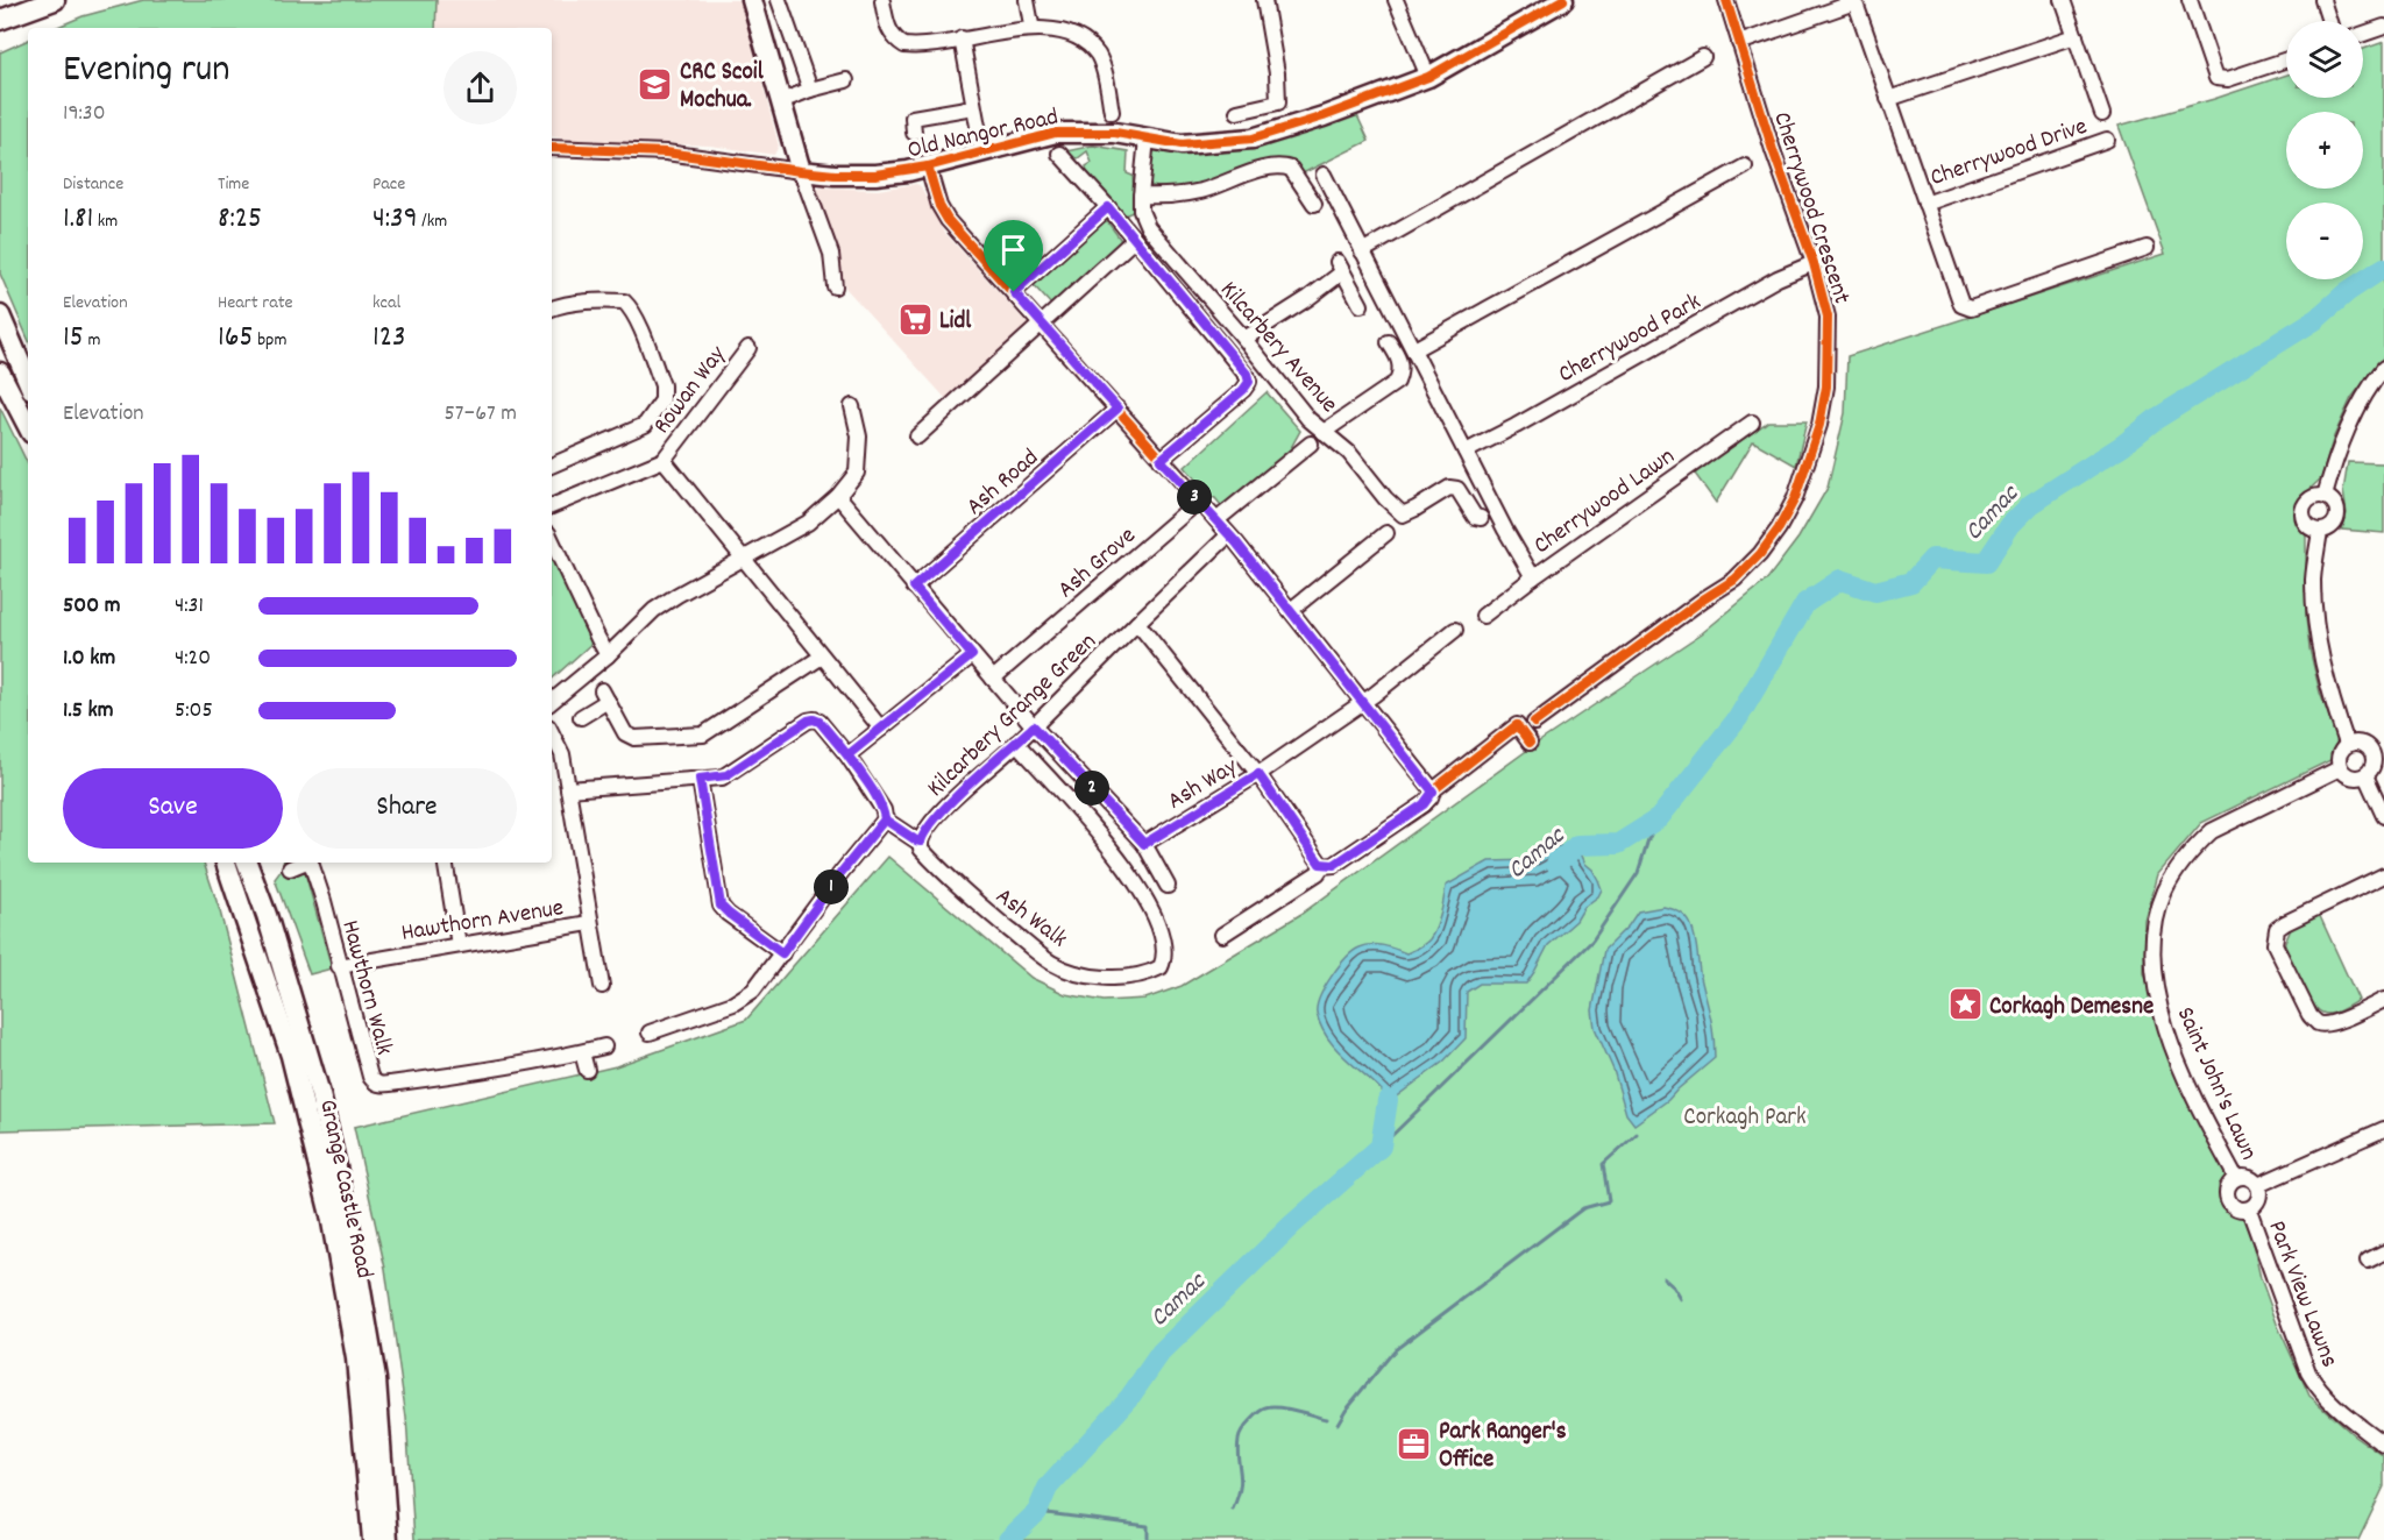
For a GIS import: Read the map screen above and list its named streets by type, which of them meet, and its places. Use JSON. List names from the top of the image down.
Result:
{
  "streets": {
    "main road": ["Old Nangor Road", "Grange Castle Road"],
    "street": [
      "Cherrywood Drive",
      "Cherrywood Crescent",
      "Cherrywood Park",
      "Kilcarbery Avenue",
      "Rowan Way",
      "Ash Road",
      "Cherrywood Lawn",
      "Ash Grove",
      "Kilcarbery Grange Green",
      "Ash Way",
      "Ash Walk",
      "Hawthorn Avenue",
      "Hawthorn Walk",
      "Saint John's Lawn",
      "Park View Lawns"
    ]
  },
  "crossings": [
    ["Old Nangor Road", "Kilcarbery Avenue"],
    ["Cherrywood Drive", "Cherrywood Crescent"],
    ["Cherrywood Crescent", "Cherrywood Park"],
    ["Kilcarbery Grange Green", "Ash Walk"],
    ["Hawthorn Avenue", "Hawthorn Walk"],
    ["Saint John's Lawn", "Park View Lawns"]
  ],
  "water": ["Camac"],
  "parks": ["Corkagh Park"],
  "places": {
    "school or university": ["CRC Scoil Mochua."],
    "supermarket": ["Lidl"],
    "place": ["Corkagh Demesne"],
    "office": ["Park Ranger's Office"]
  },
  "page": {
    "map_buttons": ["+", "−"],
    "heading": ["Evening run", "19:30"],
    "stats": [
      ["Distance", "1.81 km"],
      ["Time", "8:25"],
      ["Pace", "4:39 /km"],
      ["Elevation", "15 m"],
      ["Heart rate", "165 bpm"],
      ["kcal", "123"]
    ],
    "chart": ["Elevation", "57–67 m"],
    "pins": ["3", "2", "1"],
    "list": [
      {
        "name": "500 m",
        "note": "4:31"
      },
      {
        "name": "1.0 km",
        "note": "4:20"
      },
      {
        "name": "1.5 km",
        "note": "5:05"
      }
    ],
    "buttons": ["Save", "Share"]
  }
}
